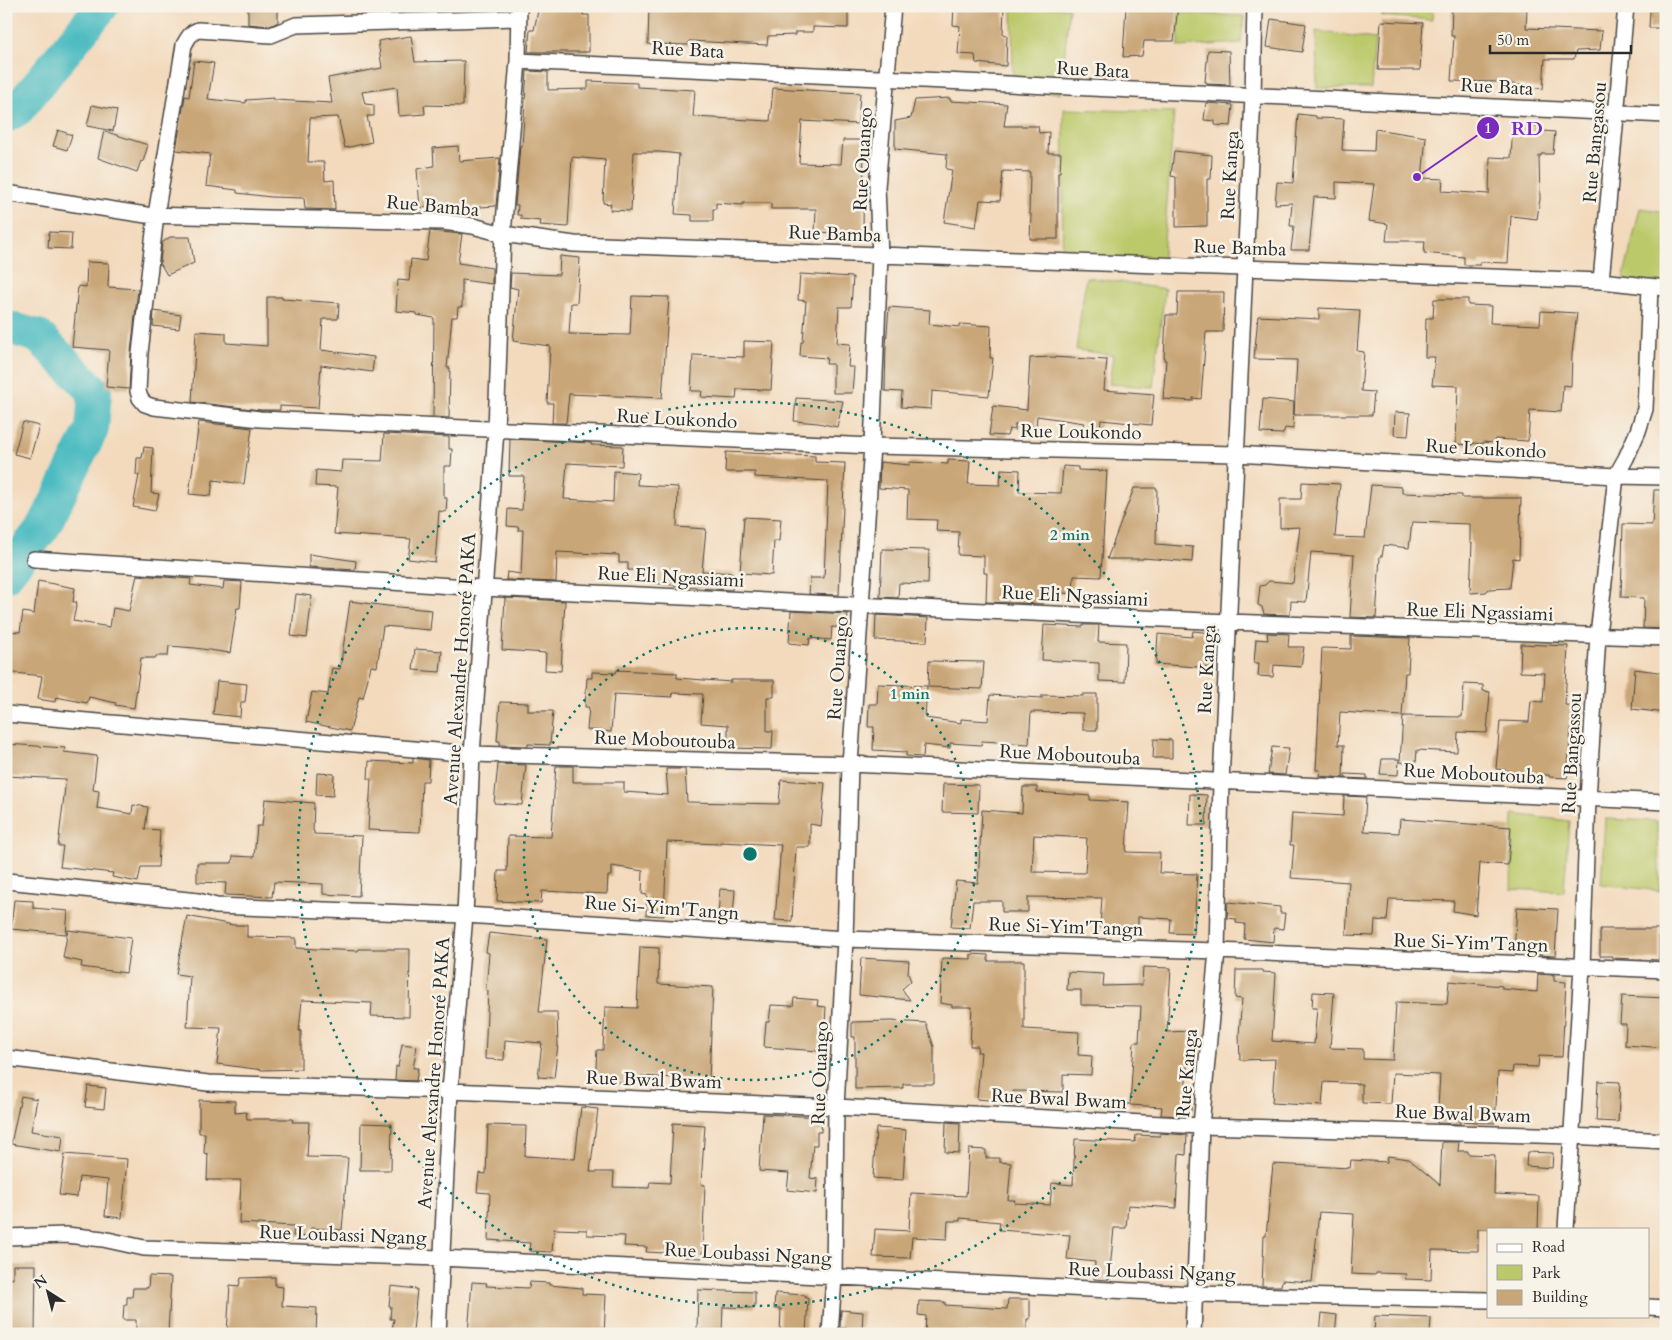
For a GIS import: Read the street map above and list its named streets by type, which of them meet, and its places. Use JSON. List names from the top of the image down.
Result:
{
  "streets": {
    "street": [
      "Rue Bata",
      "Rue Bangassou",
      "Rue Ouango",
      "Rue Kanga",
      "Rue Bamba",
      "Rue Loukondo",
      "Rue Eli Ngassiami",
      "Avenue Alexandre Honoré PAKA",
      "Rue Moboutouba",
      "Rue Si-Yim'Tangn",
      "Rue Bwal Bwam",
      "Rue Loubassi Ngang"
    ]
  },
  "crossings": [
    ["Rue Bata", "Rue Bangassou"],
    ["Rue Bata", "Rue Ouango"],
    ["Rue Bata", "Rue Kanga"],
    ["Rue Bata", "Avenue Alexandre Honoré PAKA"],
    ["Rue Bangassou", "Rue Bamba"],
    ["Rue Bangassou", "Rue Loukondo"],
    ["Rue Bangassou", "Rue Eli Ngassiami"],
    ["Rue Bangassou", "Rue Moboutouba"],
    ["Rue Bangassou", "Rue Si-Yim'Tangn"],
    ["Rue Bangassou", "Rue Bwal Bwam"],
    ["Rue Ouango", "Rue Bamba"],
    ["Rue Ouango", "Rue Loukondo"],
    ["Rue Ouango", "Rue Eli Ngassiami"],
    ["Rue Ouango", "Rue Moboutouba"],
    ["Rue Ouango", "Rue Si-Yim'Tangn"],
    ["Rue Ouango", "Rue Bwal Bwam"],
    ["Rue Ouango", "Rue Loubassi Ngang"],
    ["Rue Kanga", "Rue Bamba"],
    ["Rue Kanga", "Rue Loukondo"],
    ["Rue Kanga", "Rue Eli Ngassiami"],
    ["Rue Kanga", "Rue Moboutouba"],
    ["Rue Kanga", "Rue Si-Yim'Tangn"],
    ["Rue Kanga", "Rue Bwal Bwam"],
    ["Rue Kanga", "Rue Loubassi Ngang"],
    ["Rue Bamba", "Rue Loukondo"],
    ["Rue Bamba", "Avenue Alexandre Honoré PAKA"],
    ["Rue Loukondo", "Avenue Alexandre Honoré PAKA"],
    ["Rue Eli Ngassiami", "Avenue Alexandre Honoré PAKA"],
    ["Avenue Alexandre Honoré PAKA", "Rue Moboutouba"],
    ["Avenue Alexandre Honoré PAKA", "Rue Si-Yim'Tangn"],
    ["Avenue Alexandre Honoré PAKA", "Rue Bwal Bwam"],
    ["Avenue Alexandre Honoré PAKA", "Rue Loubassi Ngang"]
  ],
  "places": ["RD"],
  "legend": ["Road", "Park", "Building"],
  "scale_bar": "50 m",
  "north": "top left",
  "rings": ["2 min", "1 min"]
}
